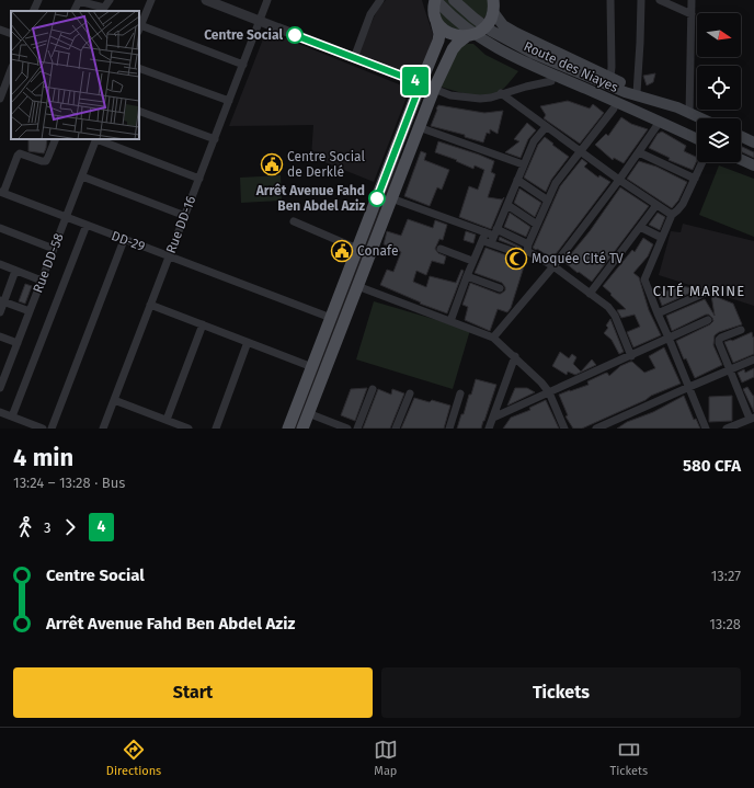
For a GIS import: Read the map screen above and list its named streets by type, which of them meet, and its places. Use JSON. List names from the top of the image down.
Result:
{
  "streets": {
    "main road": ["Route des Niayes"],
    "street": ["Rue DD-16", "DD-29", "Rue DD-58"]
  },
  "crossings": [
    ["Rue DD-16", "DD-29"],
    ["DD-29", "Rue DD-58"]
  ],
  "districts": ["CITÉ MARINE"],
  "places": {
    "other": ["Centre Social", "Arrêt Avenue Fahd Ben Abdel Aziz"],
    "public building": ["Centre Social de Derklé", "Conafe"],
    "mosque": ["Moquée CIté TV"]
  },
  "lines": ["bus line 4"],
  "north": "right",
  "page": {
    "on_map": "4",
    "heading": ["4 min", "13:24 – 13:28 · Bus", "580 CFA"],
    "legs": ["3", "4"],
    "list": [
      {
        "name": "Centre Social",
        "value": "13:27"
      },
      {
        "name": "Arrêt Avenue Fahd Ben Abdel Aziz",
        "value": "13:28"
      }
    ],
    "buttons": ["Start", "Tickets"],
    "tabs": ["Directions", "Map", "Tickets"]
  }
}
